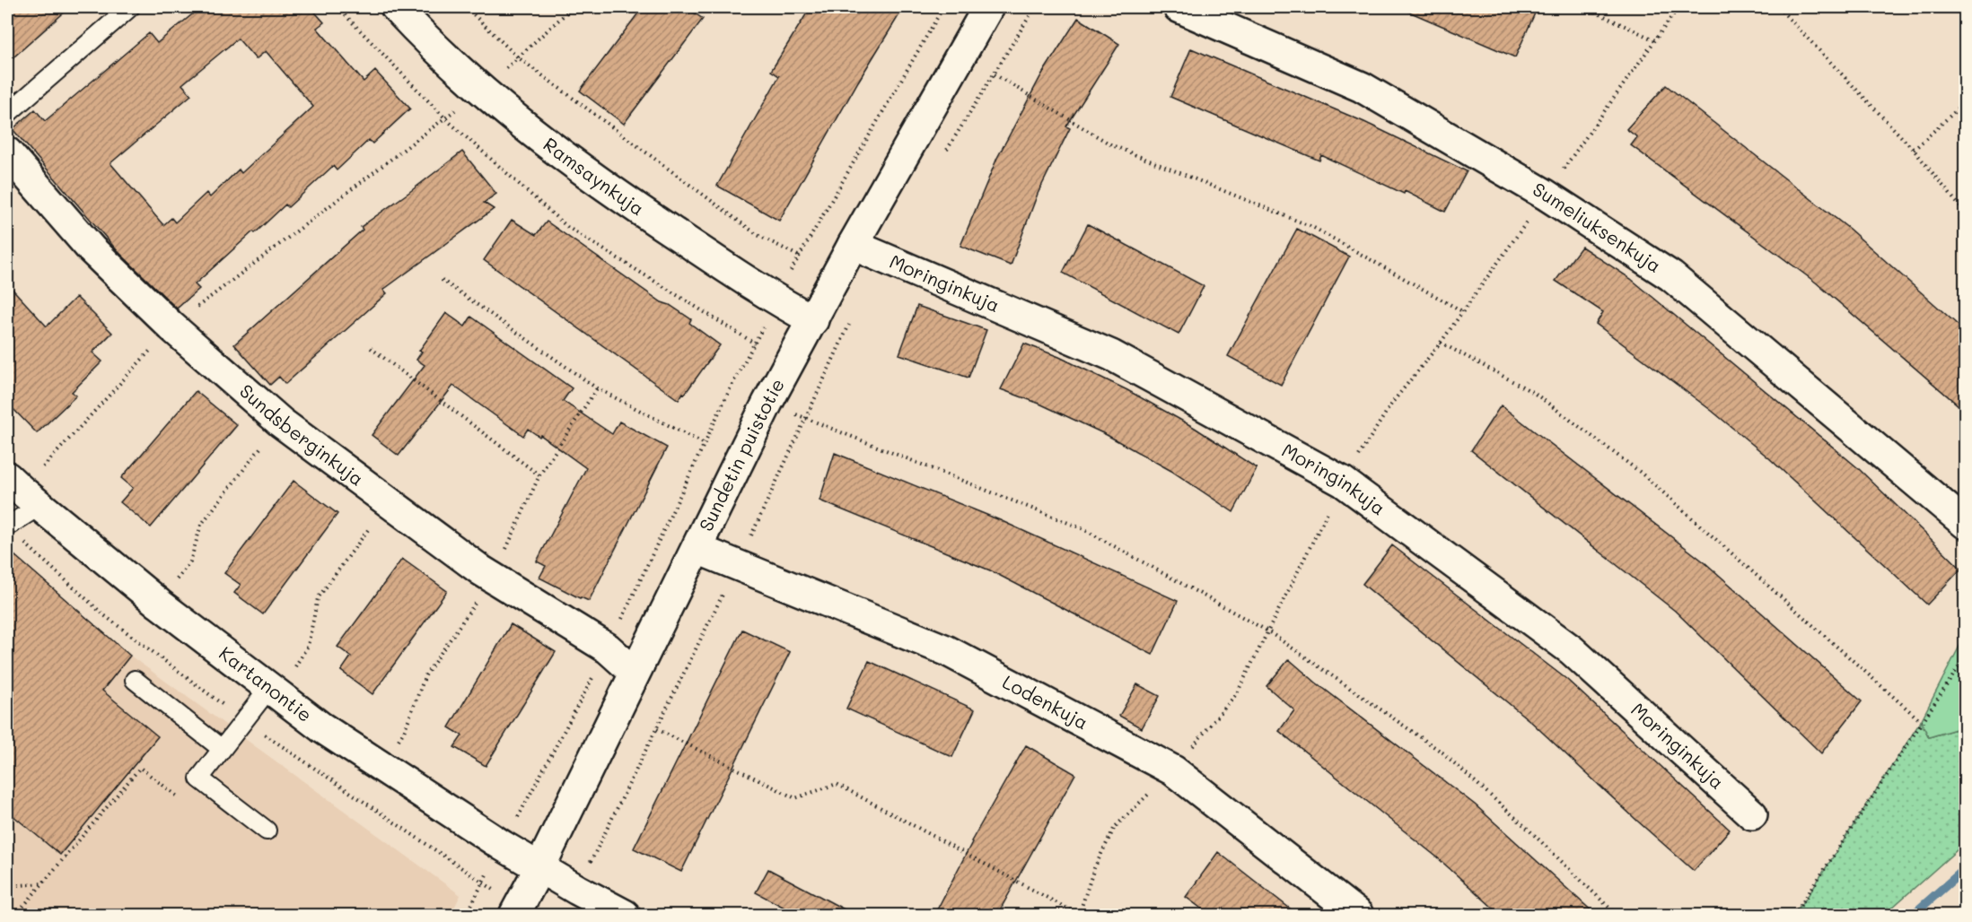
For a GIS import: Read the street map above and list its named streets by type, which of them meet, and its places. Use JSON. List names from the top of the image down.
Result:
{
  "streets": {
    "street": [
      "Ramsaynkuja",
      "Sumeliuksenkuja",
      "Moringinkuja",
      "Sundsberginkuja",
      "Sundetin puistotie",
      "Kartanontie",
      "Lodenkuja"
    ]
  },
  "crossings": [
    ["Ramsaynkuja", "Sundetin puistotie"],
    ["Moringinkuja", "Sundetin puistotie"],
    ["Sundsberginkuja", "Sundetin puistotie"],
    ["Sundetin puistotie", "Kartanontie"],
    ["Sundetin puistotie", "Lodenkuja"]
  ]
}
